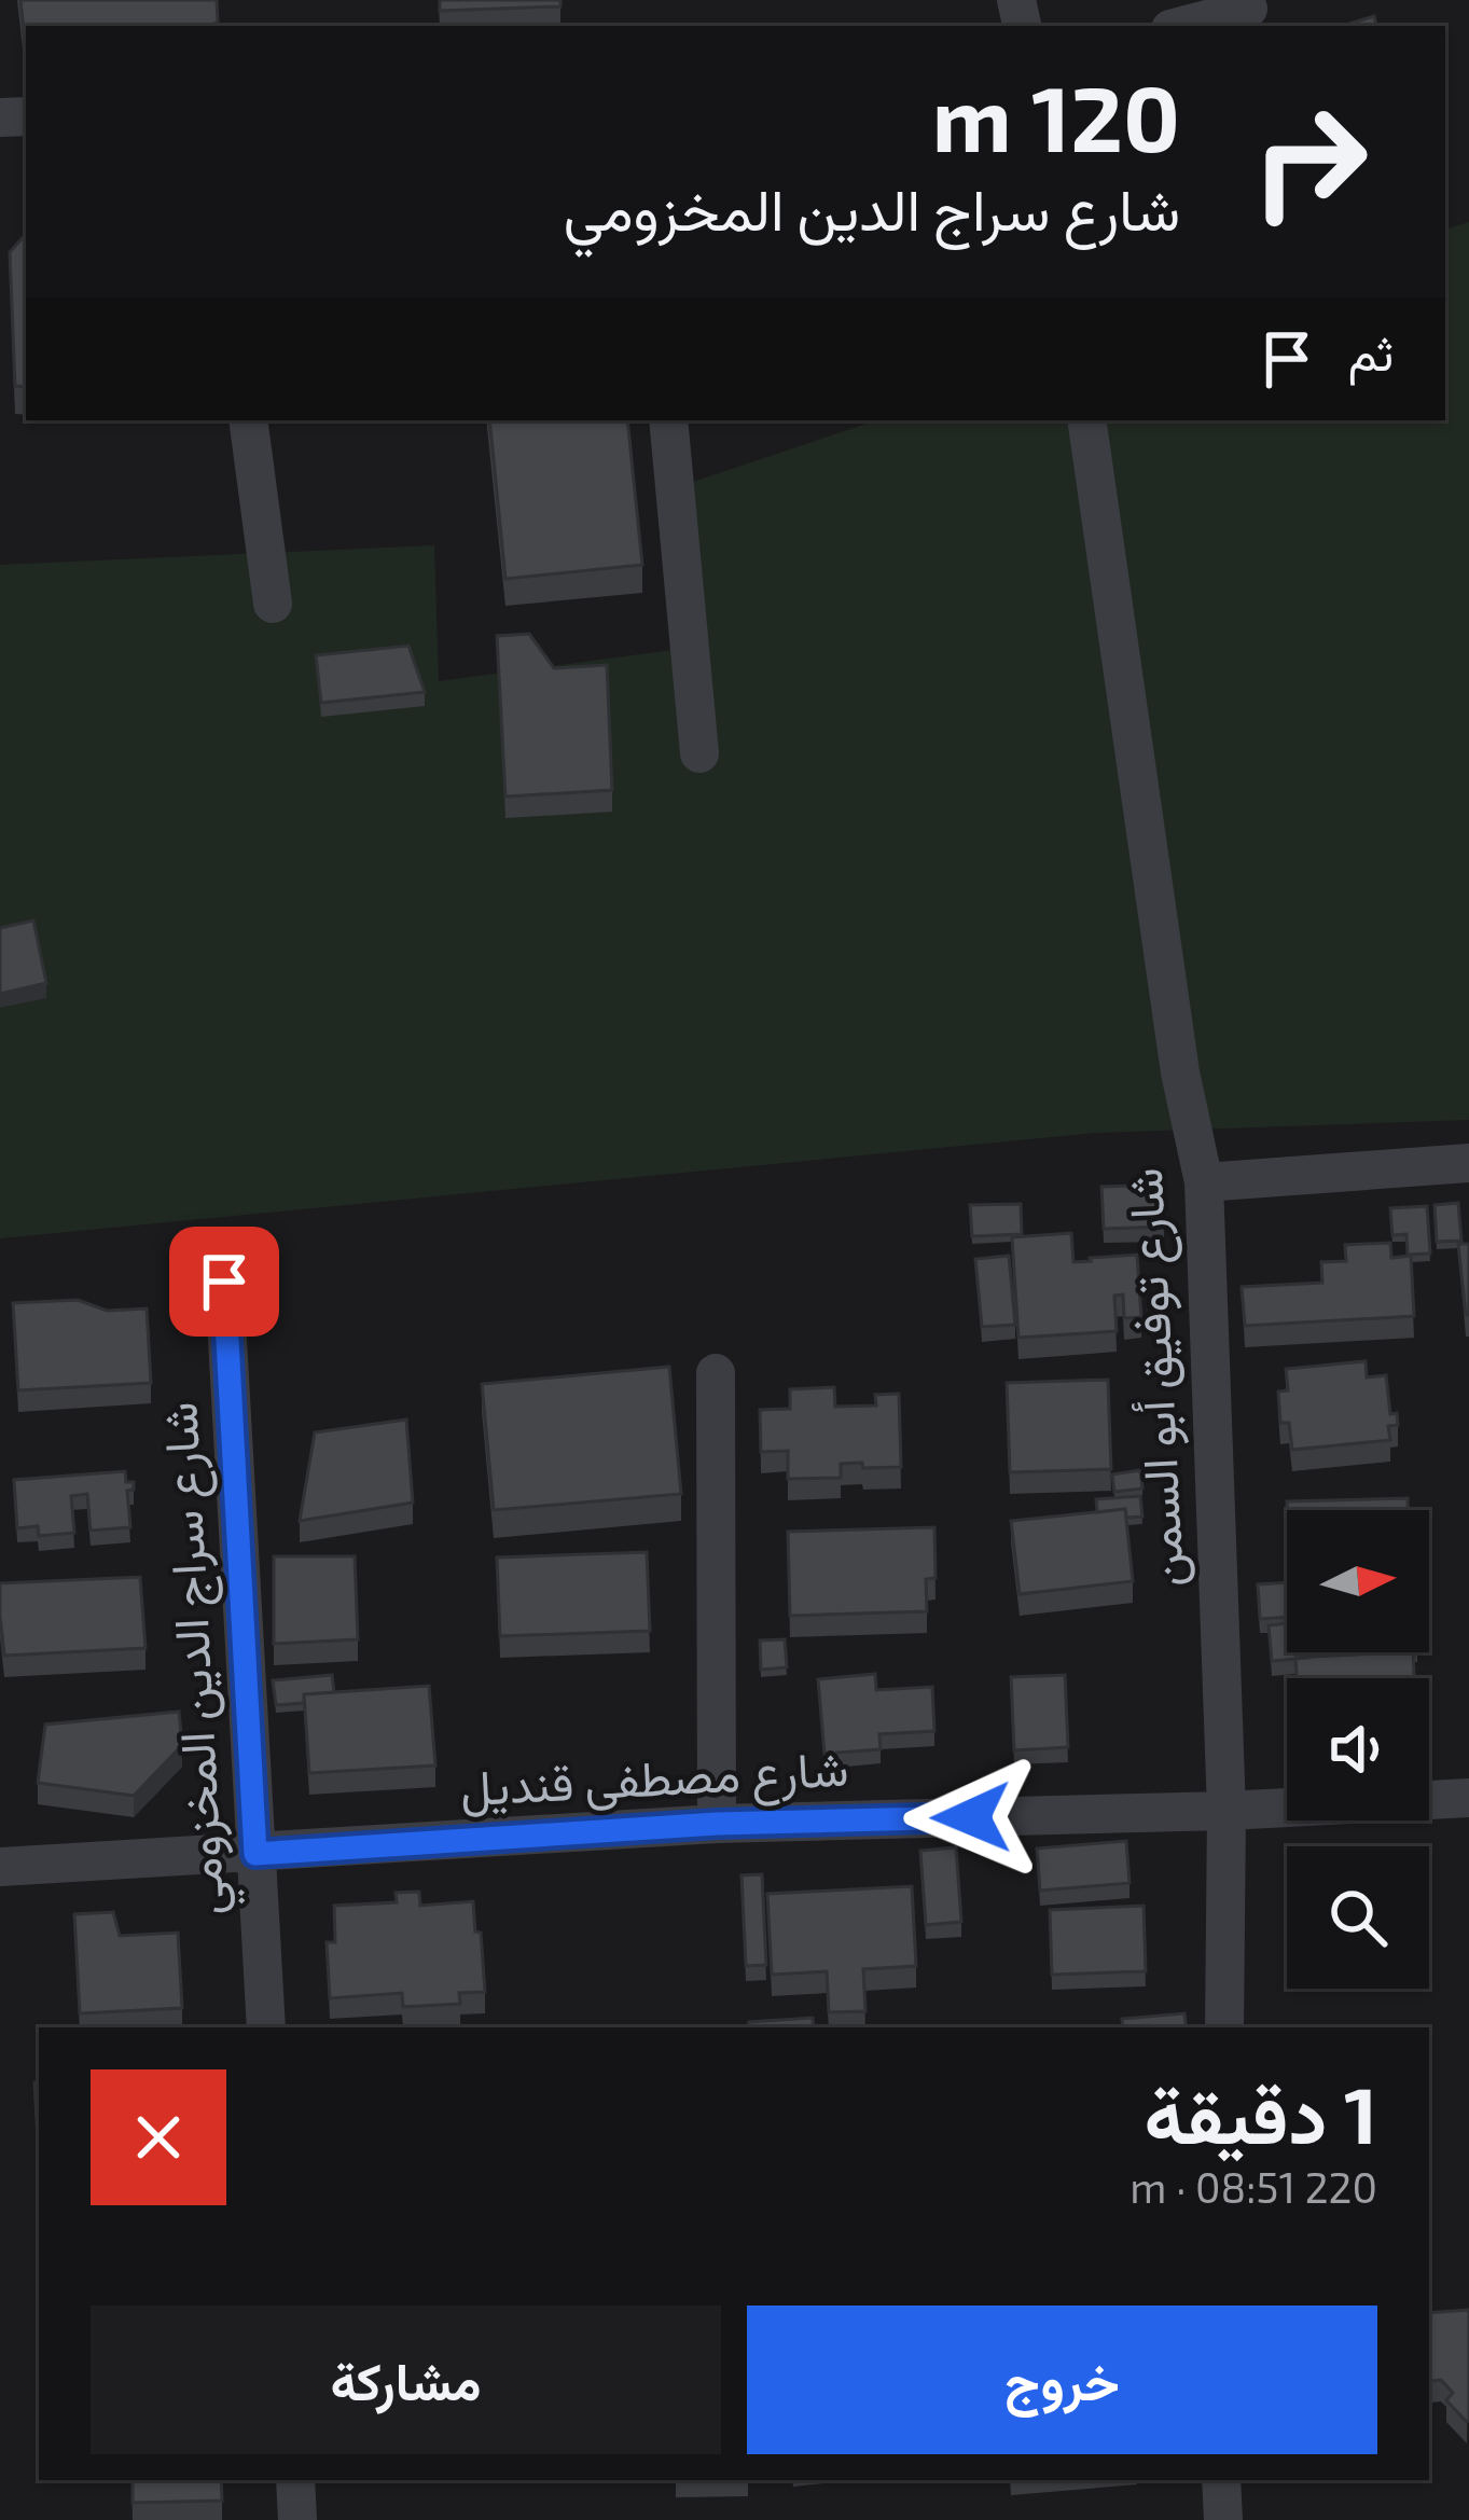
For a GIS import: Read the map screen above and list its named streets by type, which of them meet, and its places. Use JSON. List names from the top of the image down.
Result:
{
  "streets": {
    "street": ["شارع توفيق أبو السمن", "شارع سراج الدين المخزومي", "شارع مصطفى قنديل"]
  },
  "crossings": [
    ["شارع توفيق أبو السمن", "شارع مصطفى قنديل"],
    ["شارع سراج الدين المخزومي", "شارع مصطفى قنديل"]
  ],
  "north": "right",
  "page": {
    "turn": ["120 m", "شارع سراج الدين المخزومي"],
    "then": "ثم",
    "heading": ["1 دقيقة", "220 m · 08:51"],
    "buttons": ["خروج", "مشاركة"]
  }
}
